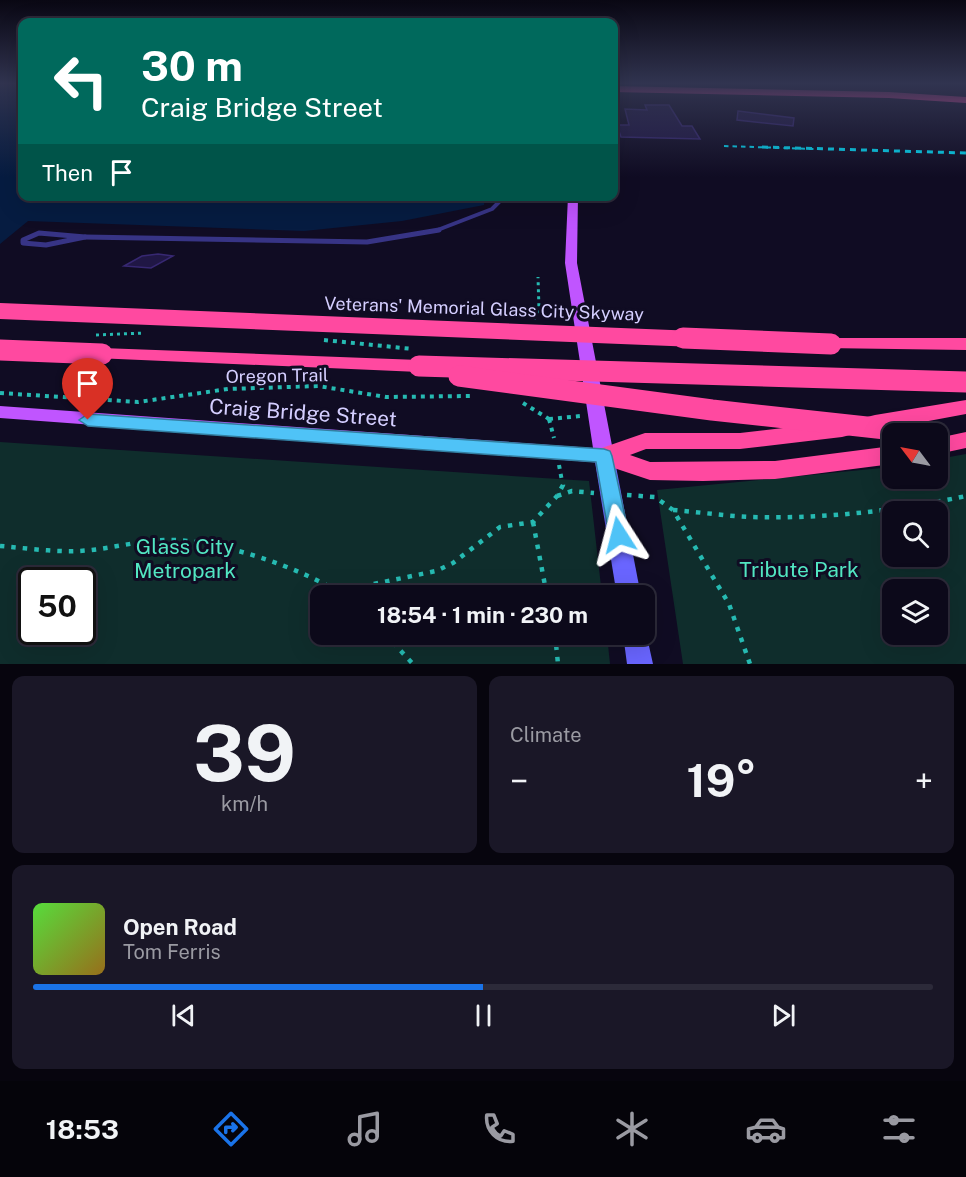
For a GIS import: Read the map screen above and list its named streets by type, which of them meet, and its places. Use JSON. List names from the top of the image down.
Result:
{
  "streets": {
    "highway": ["Veterans' Memorial Glass City Skyway"],
    "main road": ["Craig Bridge Street"],
    "path": ["Oregon Trail"]
  },
  "parks": ["Glass City Metropark", "Tribute Park"],
  "north": "top left",
  "page": {
    "turn": ["30 m", "Craig Bridge Street"],
    "then": "Then",
    "limit": "50",
    "trip": "18:54 · 1 min · 230 m",
    "tile": [
      ["39", "km/h"],
      "Climate"
    ],
    "heat": ["−", "19°", "+"],
    "song": ["Open Road", "Tom Ferris"],
    "tabs": "18:53"
  }
}
